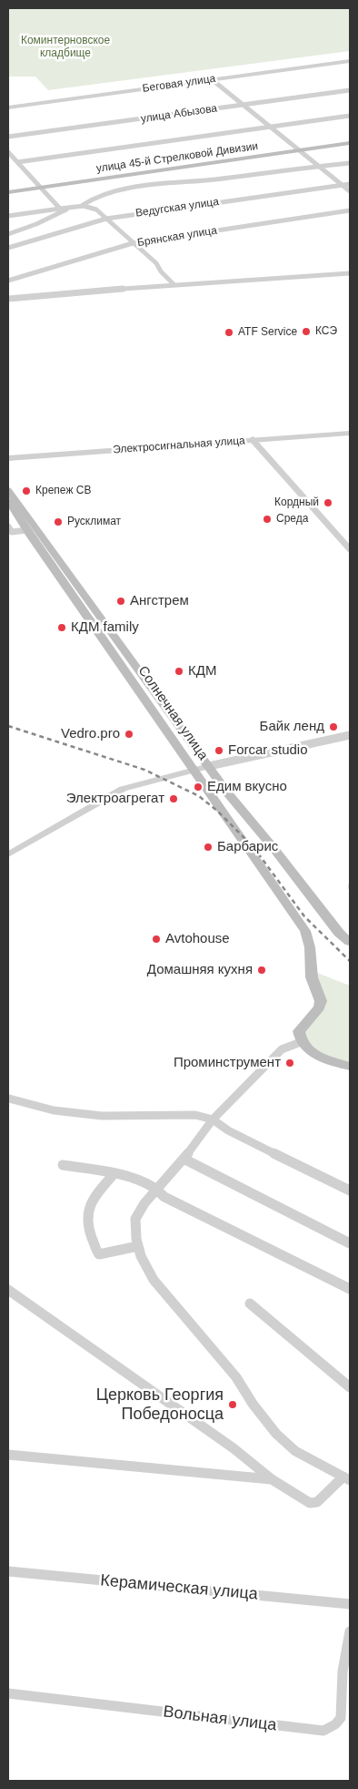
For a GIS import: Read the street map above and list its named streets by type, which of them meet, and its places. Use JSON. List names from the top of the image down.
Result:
{
  "streets": {
    "main road": ["улица 45-й Стрелковой Дивизии", "Солнечная улица"],
    "street": [
      "Беговая улица",
      "улица Абызова",
      "Ведугская улица",
      "Брянская улица",
      "Электросигнальная улица",
      "Керамическая улица",
      "Вольная улица"
    ]
  },
  "parks": ["Коминтерновское кладбище"],
  "places": [
    "КСЭ",
    "ATF Service",
    "Крепеж СВ",
    "Кордный",
    "Среда",
    "Русклимат",
    "Ангстрем",
    "КДМ family",
    "КДМ",
    "Байк ленд",
    "Vedro.pro",
    "Forcar studio",
    "Едим вкусно",
    "Электроагрегат",
    "Барбарис",
    "Avtohouse",
    "Домашняя кухня",
    "Проминструмент",
    "Церковь Георгия Победоносца"
  ]
}
